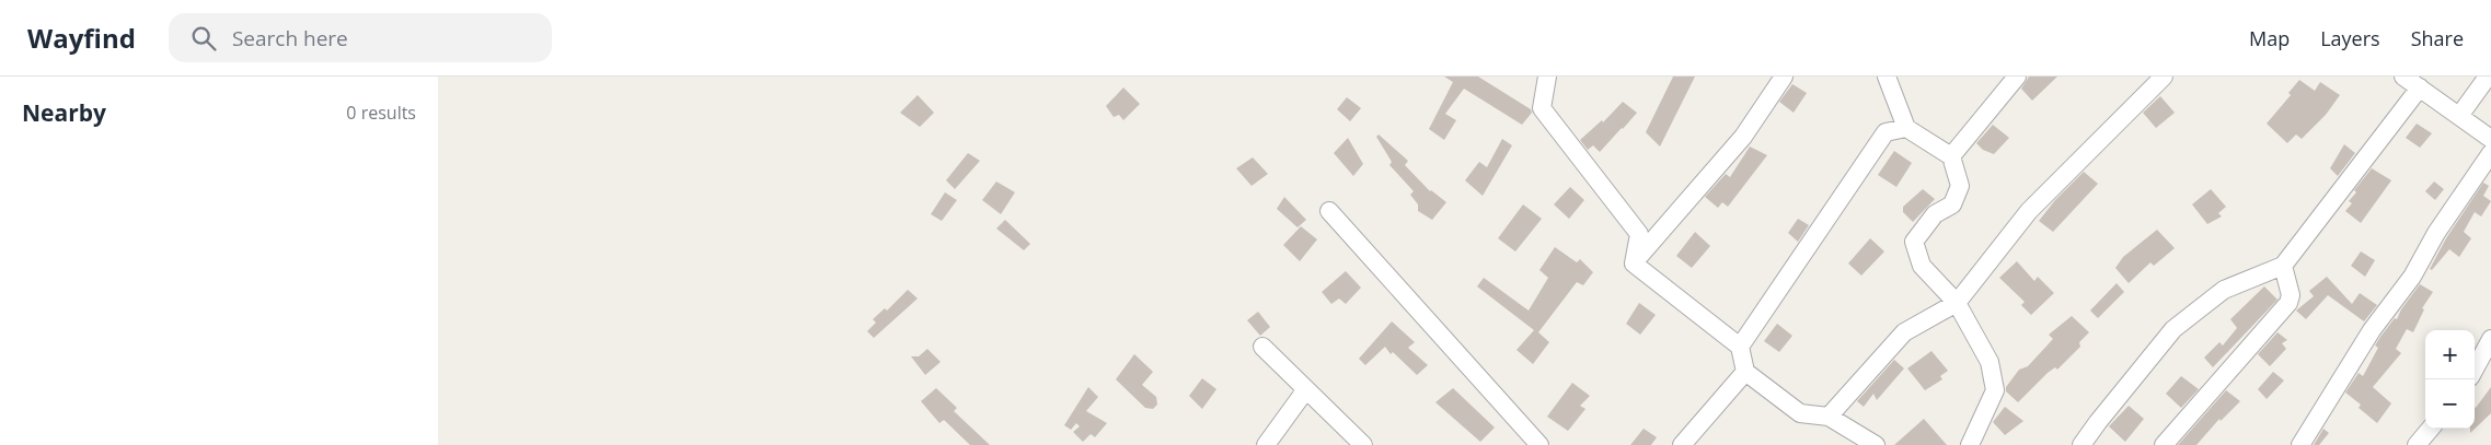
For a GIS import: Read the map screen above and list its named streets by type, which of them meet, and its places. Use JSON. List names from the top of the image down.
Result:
{
  "page": {
    "header": "Wayfind",
    "search": "Search here",
    "nav": ["Map", "Layers", "Share"],
    "heading": ["Nearby", "0 results"],
    "map_buttons": ["+", "−"]
  }
}
